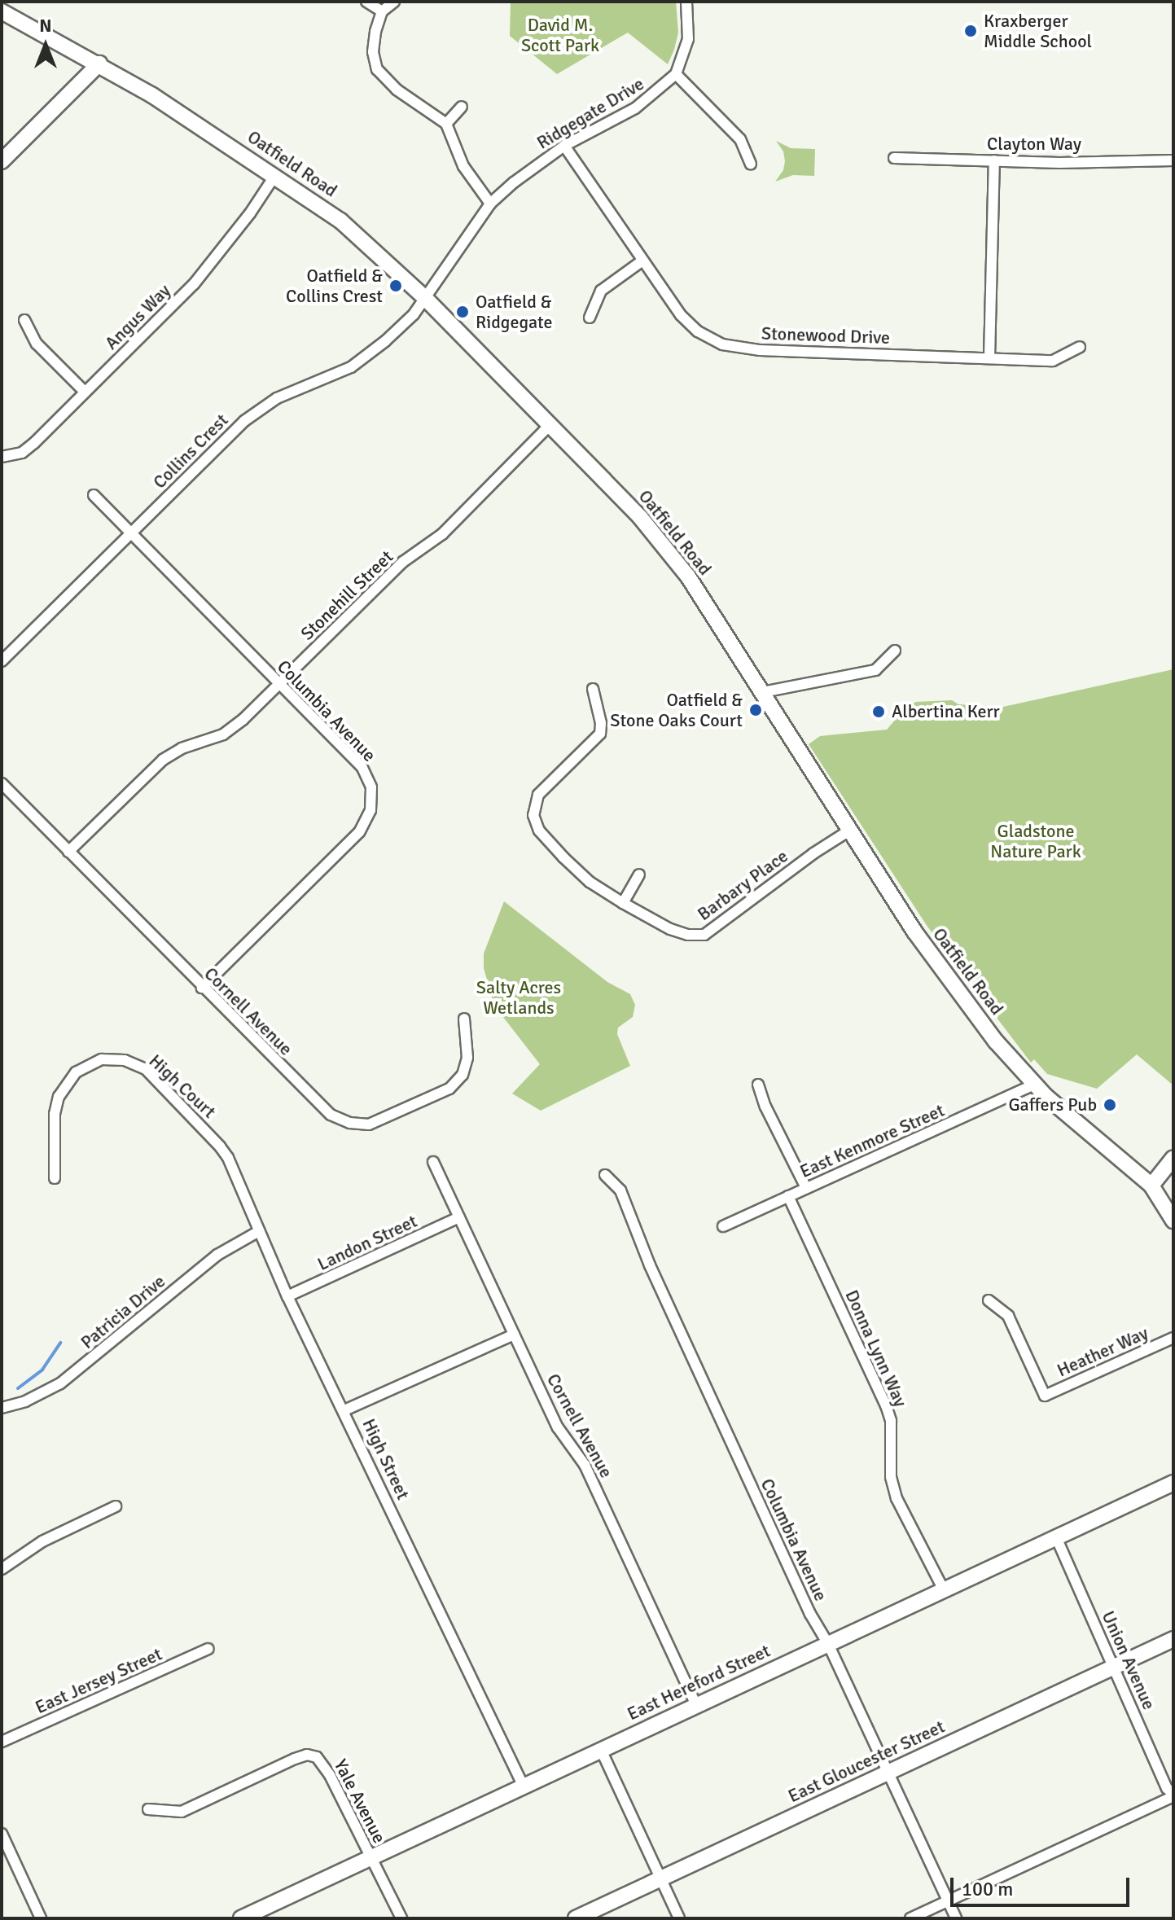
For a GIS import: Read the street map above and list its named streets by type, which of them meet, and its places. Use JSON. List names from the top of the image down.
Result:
{
  "streets": {
    "street": [
      "Ridgegate Drive",
      "Clayton Way",
      "Oatfield Road",
      "Angus Way",
      "Stonewood Drive",
      "Collins Crest",
      "Stonehill Street",
      "Columbia Avenue",
      "Barbary Place",
      "Cornell Avenue",
      "High Court",
      "East Kenmore Street",
      "Landon Street",
      "Patricia Drive",
      "Donna Lynn Way",
      "Heather Way",
      "High Street",
      "Union Avenue",
      "East Jersey Street",
      "East Hereford Street",
      "East Gloucester Street",
      "Yale Avenue"
    ]
  },
  "crossings": [
    ["Ridgegate Drive", "Oatfield Road"],
    ["Ridgegate Drive", "Stonewood Drive"],
    ["Ridgegate Drive", "Collins Crest"],
    ["Oatfield Road", "Angus Way"],
    ["Oatfield Road", "Collins Crest"],
    ["Oatfield Road", "Stonehill Street"],
    ["Oatfield Road", "Barbary Place"],
    ["Oatfield Road", "East Kenmore Street"],
    ["Collins Crest", "Columbia Avenue"],
    ["Stonehill Street", "Columbia Avenue"],
    ["Stonehill Street", "Cornell Avenue"],
    ["Columbia Avenue", "Cornell Avenue"],
    ["Columbia Avenue", "East Hereford Street"],
    ["Columbia Avenue", "East Gloucester Street"],
    ["Cornell Avenue", "Landon Street"],
    ["Cornell Avenue", "East Hereford Street"],
    ["High Court", "High Street"],
    ["East Kenmore Street", "Donna Lynn Way"],
    ["Landon Street", "High Street"],
    ["Patricia Drive", "High Street"],
    ["Donna Lynn Way", "East Hereford Street"],
    ["High Street", "East Hereford Street"],
    ["Union Avenue", "East Hereford Street"],
    ["Union Avenue", "East Gloucester Street"],
    ["East Hereford Street", "Yale Avenue"]
  ],
  "parks": ["David M. Scott Park", "Gladstone Nature Park", "Salty Acres Wetlands"],
  "places": [
    "Kraxberger Middle School",
    "Oatfield & Collins Crest",
    "Oatfield & Ridgegate",
    "Oatfield & Stone Oaks Court",
    "Albertina Kerr",
    "Gaffers Pub"
  ],
  "scale_bar": "100 m",
  "north": "top"
}
